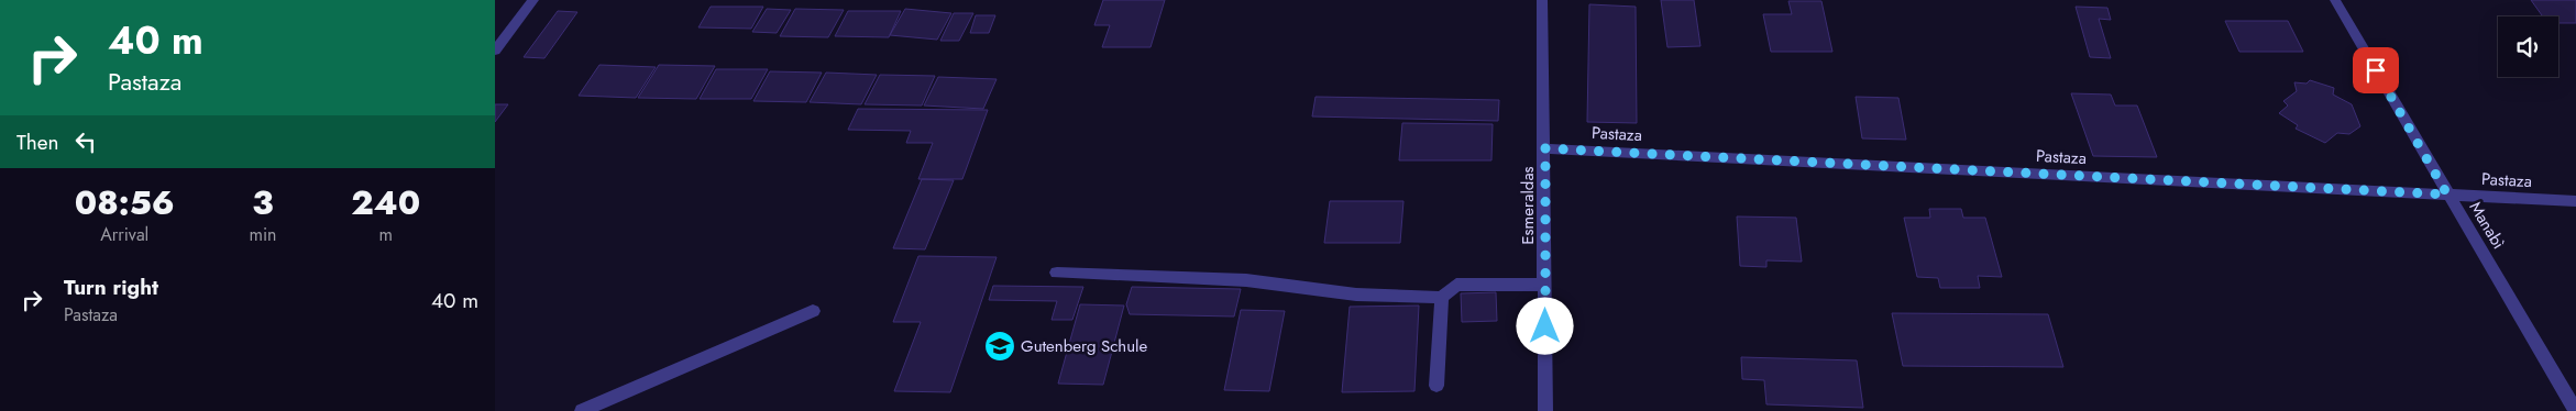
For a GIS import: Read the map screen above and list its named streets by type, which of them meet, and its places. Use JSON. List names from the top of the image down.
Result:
{
  "streets": {
    "street": ["Pastaza", "Esmeraldas", "Manabì"]
  },
  "crossings": [
    ["Pastaza", "Esmeraldas"],
    ["Pastaza", "Manabì"]
  ],
  "places": {
    "school or university": ["Gutenberg Schule"]
  },
  "page": {
    "turn": ["40 m", "Pastaza"],
    "then": "Then",
    "eta": [
      "08:56",
      "Arrival",
      "3",
      "min",
      "240",
      "m"
    ],
    "list": [
      {
        "name": "Turn right",
        "note": "Pastaza",
        "value": "40 m"
      }
    ]
  }
}
